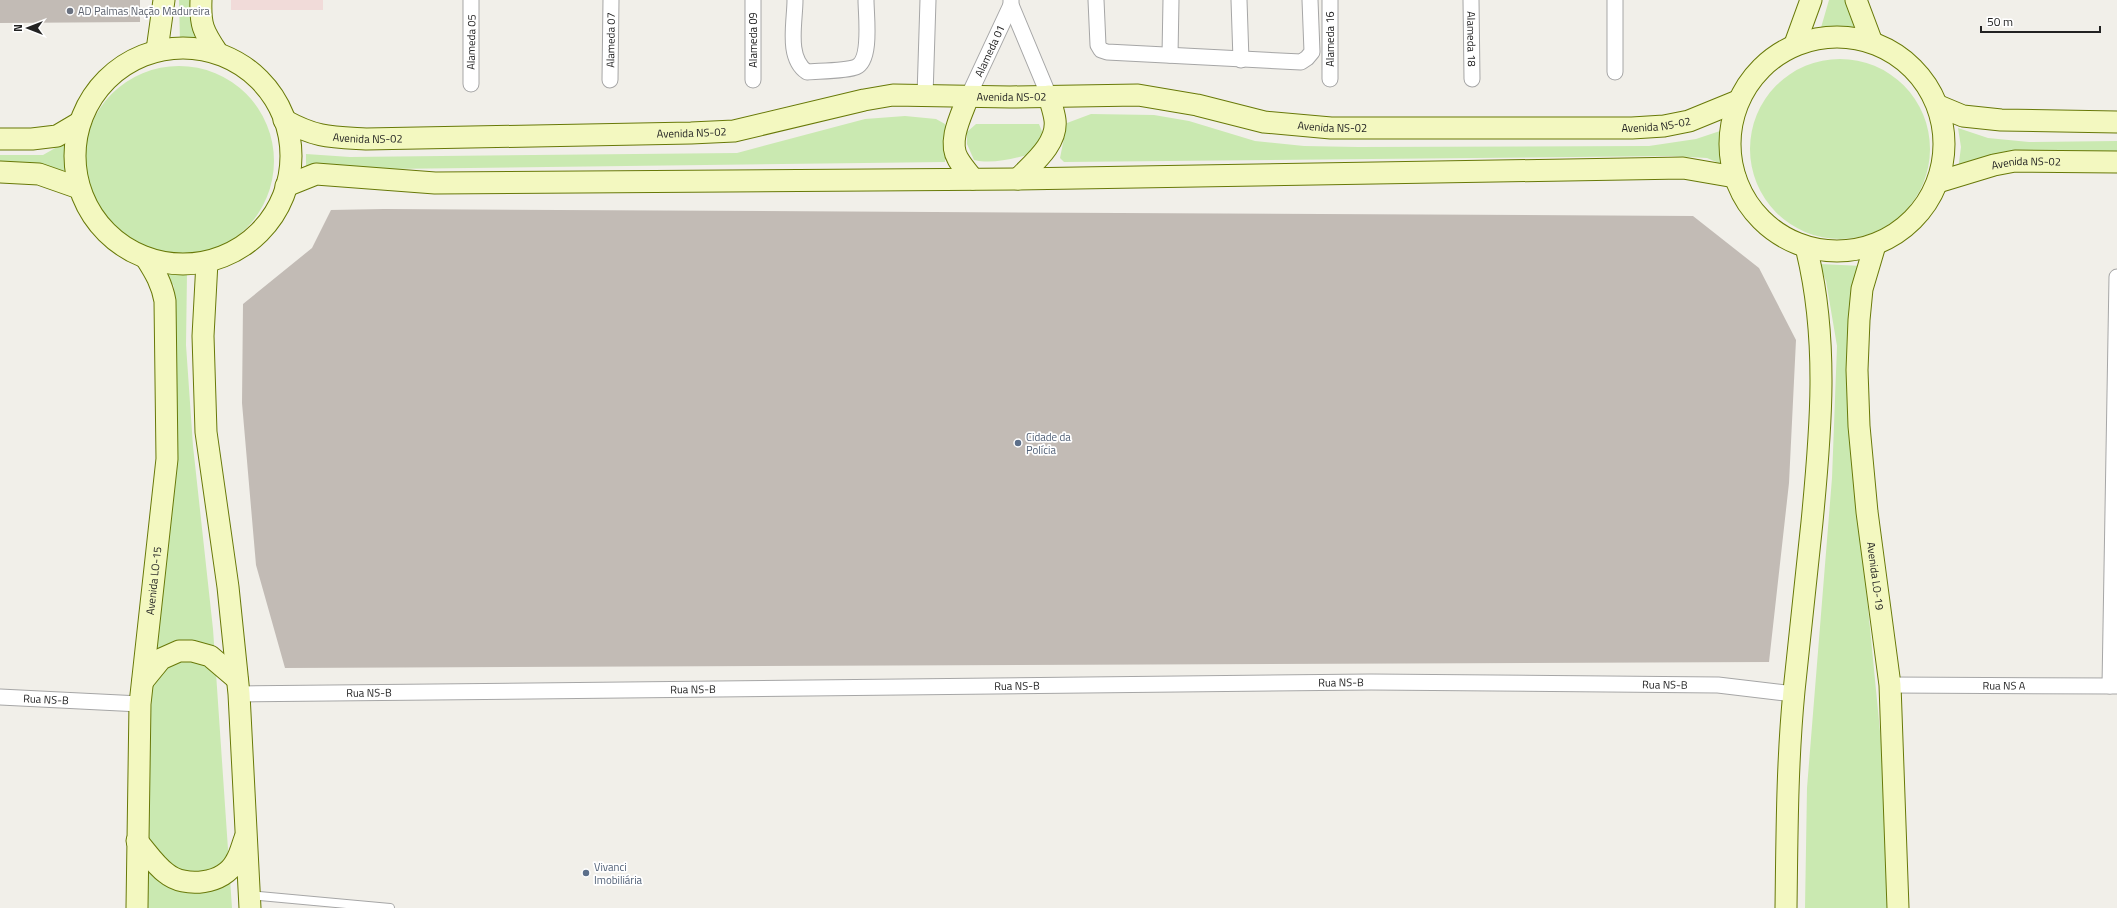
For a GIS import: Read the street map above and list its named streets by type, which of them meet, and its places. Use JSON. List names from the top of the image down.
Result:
{
  "streets": {
    "street": [
      "Alameda 16",
      "Alameda 18",
      "Alameda 07",
      "Alameda 09",
      "Alameda 05",
      "Alameda 01",
      "Avenida NS-02",
      "Avenida LO-19",
      "Avenida LO-15",
      "Rua NS-B",
      "Rua NS A"
    ]
  },
  "crossings": [
    ["Alameda 01", "Avenida NS-02"],
    ["Avenida LO-19", "Rua NS A"],
    ["Avenida LO-15", "Rua NS-B"]
  ],
  "places": ["AD Palmas Nação Madureira", "Cidade da Polícia", "Vivanci Imobiliária"],
  "scale_bar": "50 m",
  "north": "left"
}
